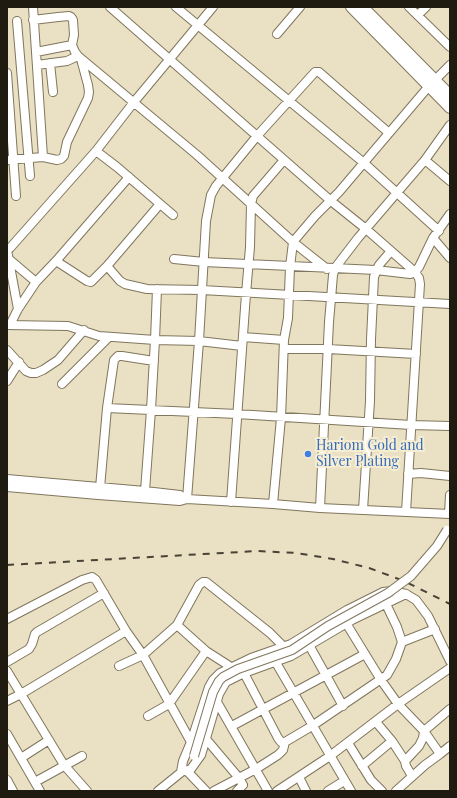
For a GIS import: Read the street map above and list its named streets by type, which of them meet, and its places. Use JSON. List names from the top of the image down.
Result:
{
  "places": ["Hariom Gold and Silver Plating"]
}
